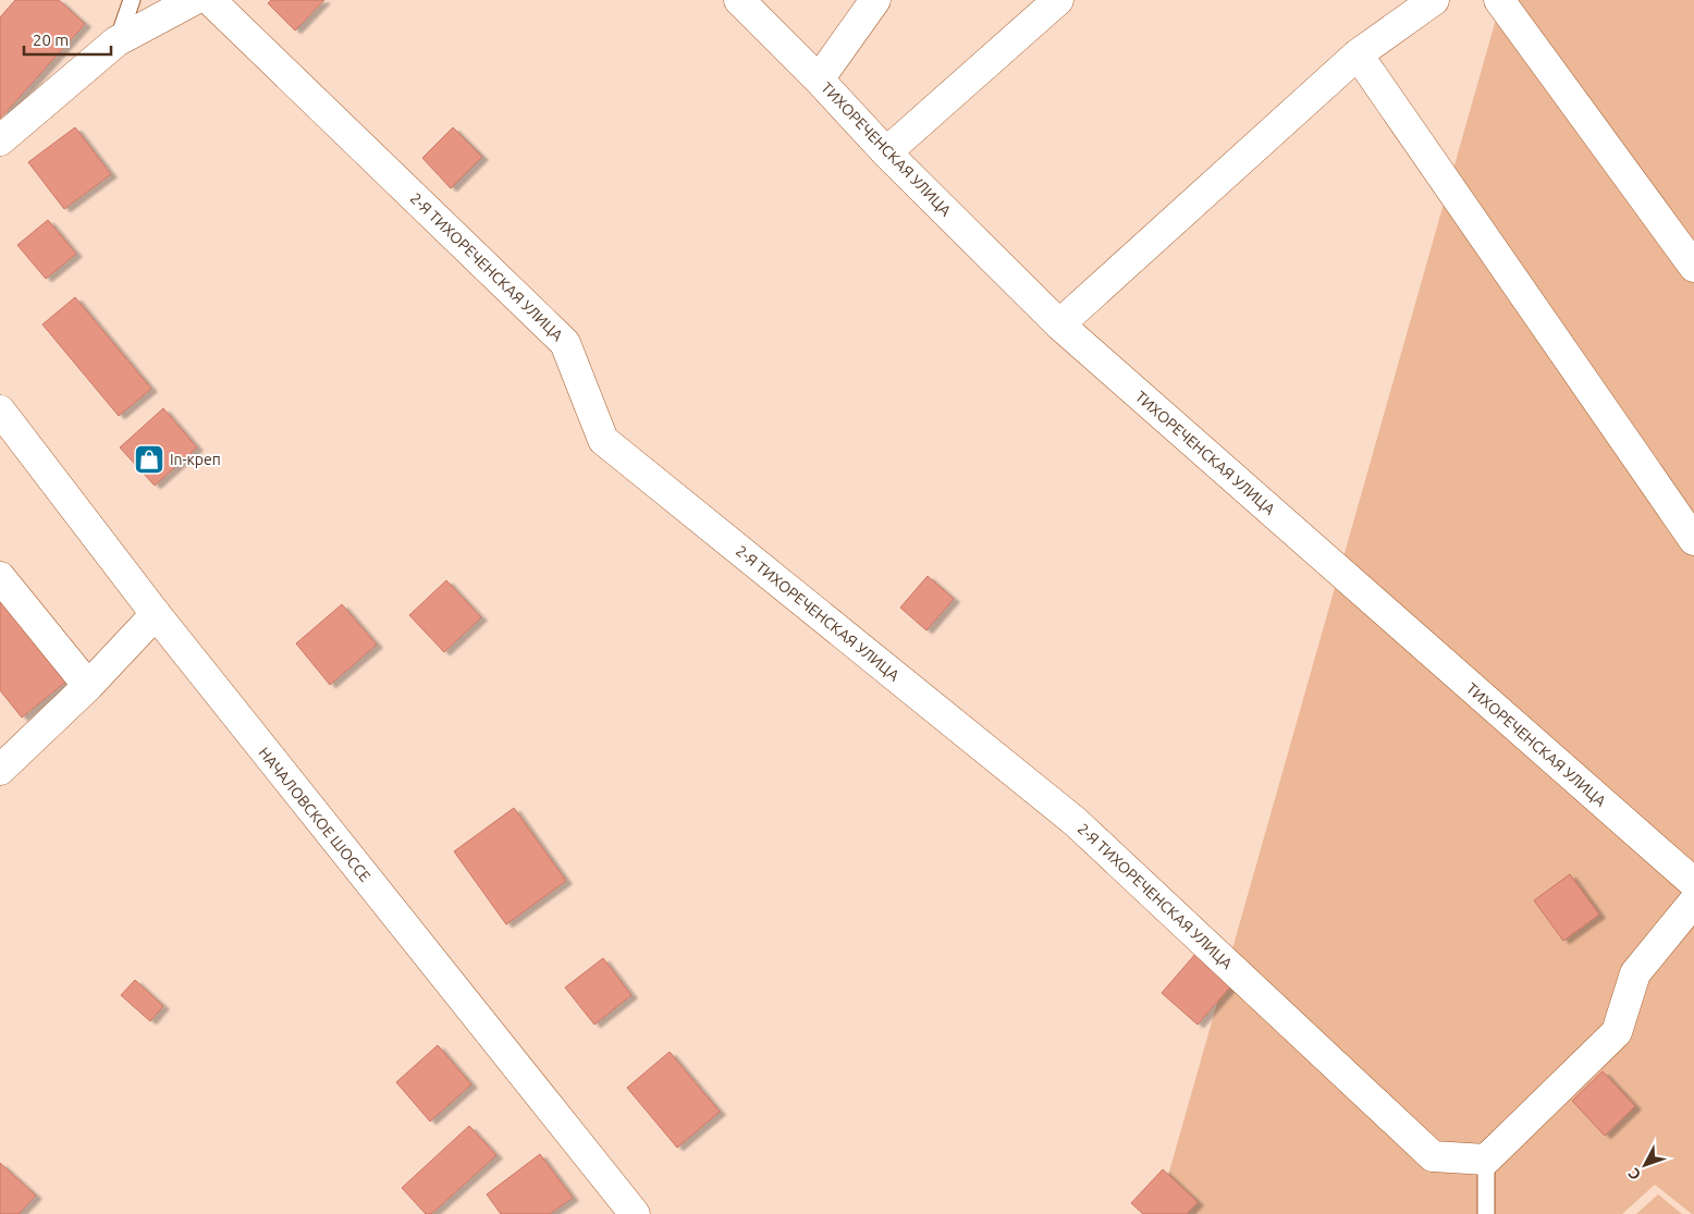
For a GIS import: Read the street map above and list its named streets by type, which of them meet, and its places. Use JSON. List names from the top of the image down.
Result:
{
  "streets": {
    "street": ["ТИХОРЕЧЕНСКАЯ УЛИЦА", "2-Я ТИХОРЕЧЕНСКАЯ УЛИЦА", "НАЧАЛОВСКОЕ ШОССЕ"]
  },
  "places": {
    "shop": ["In-креп"]
  },
  "scale_bar": "20 m",
  "north": "bottom left"
}
